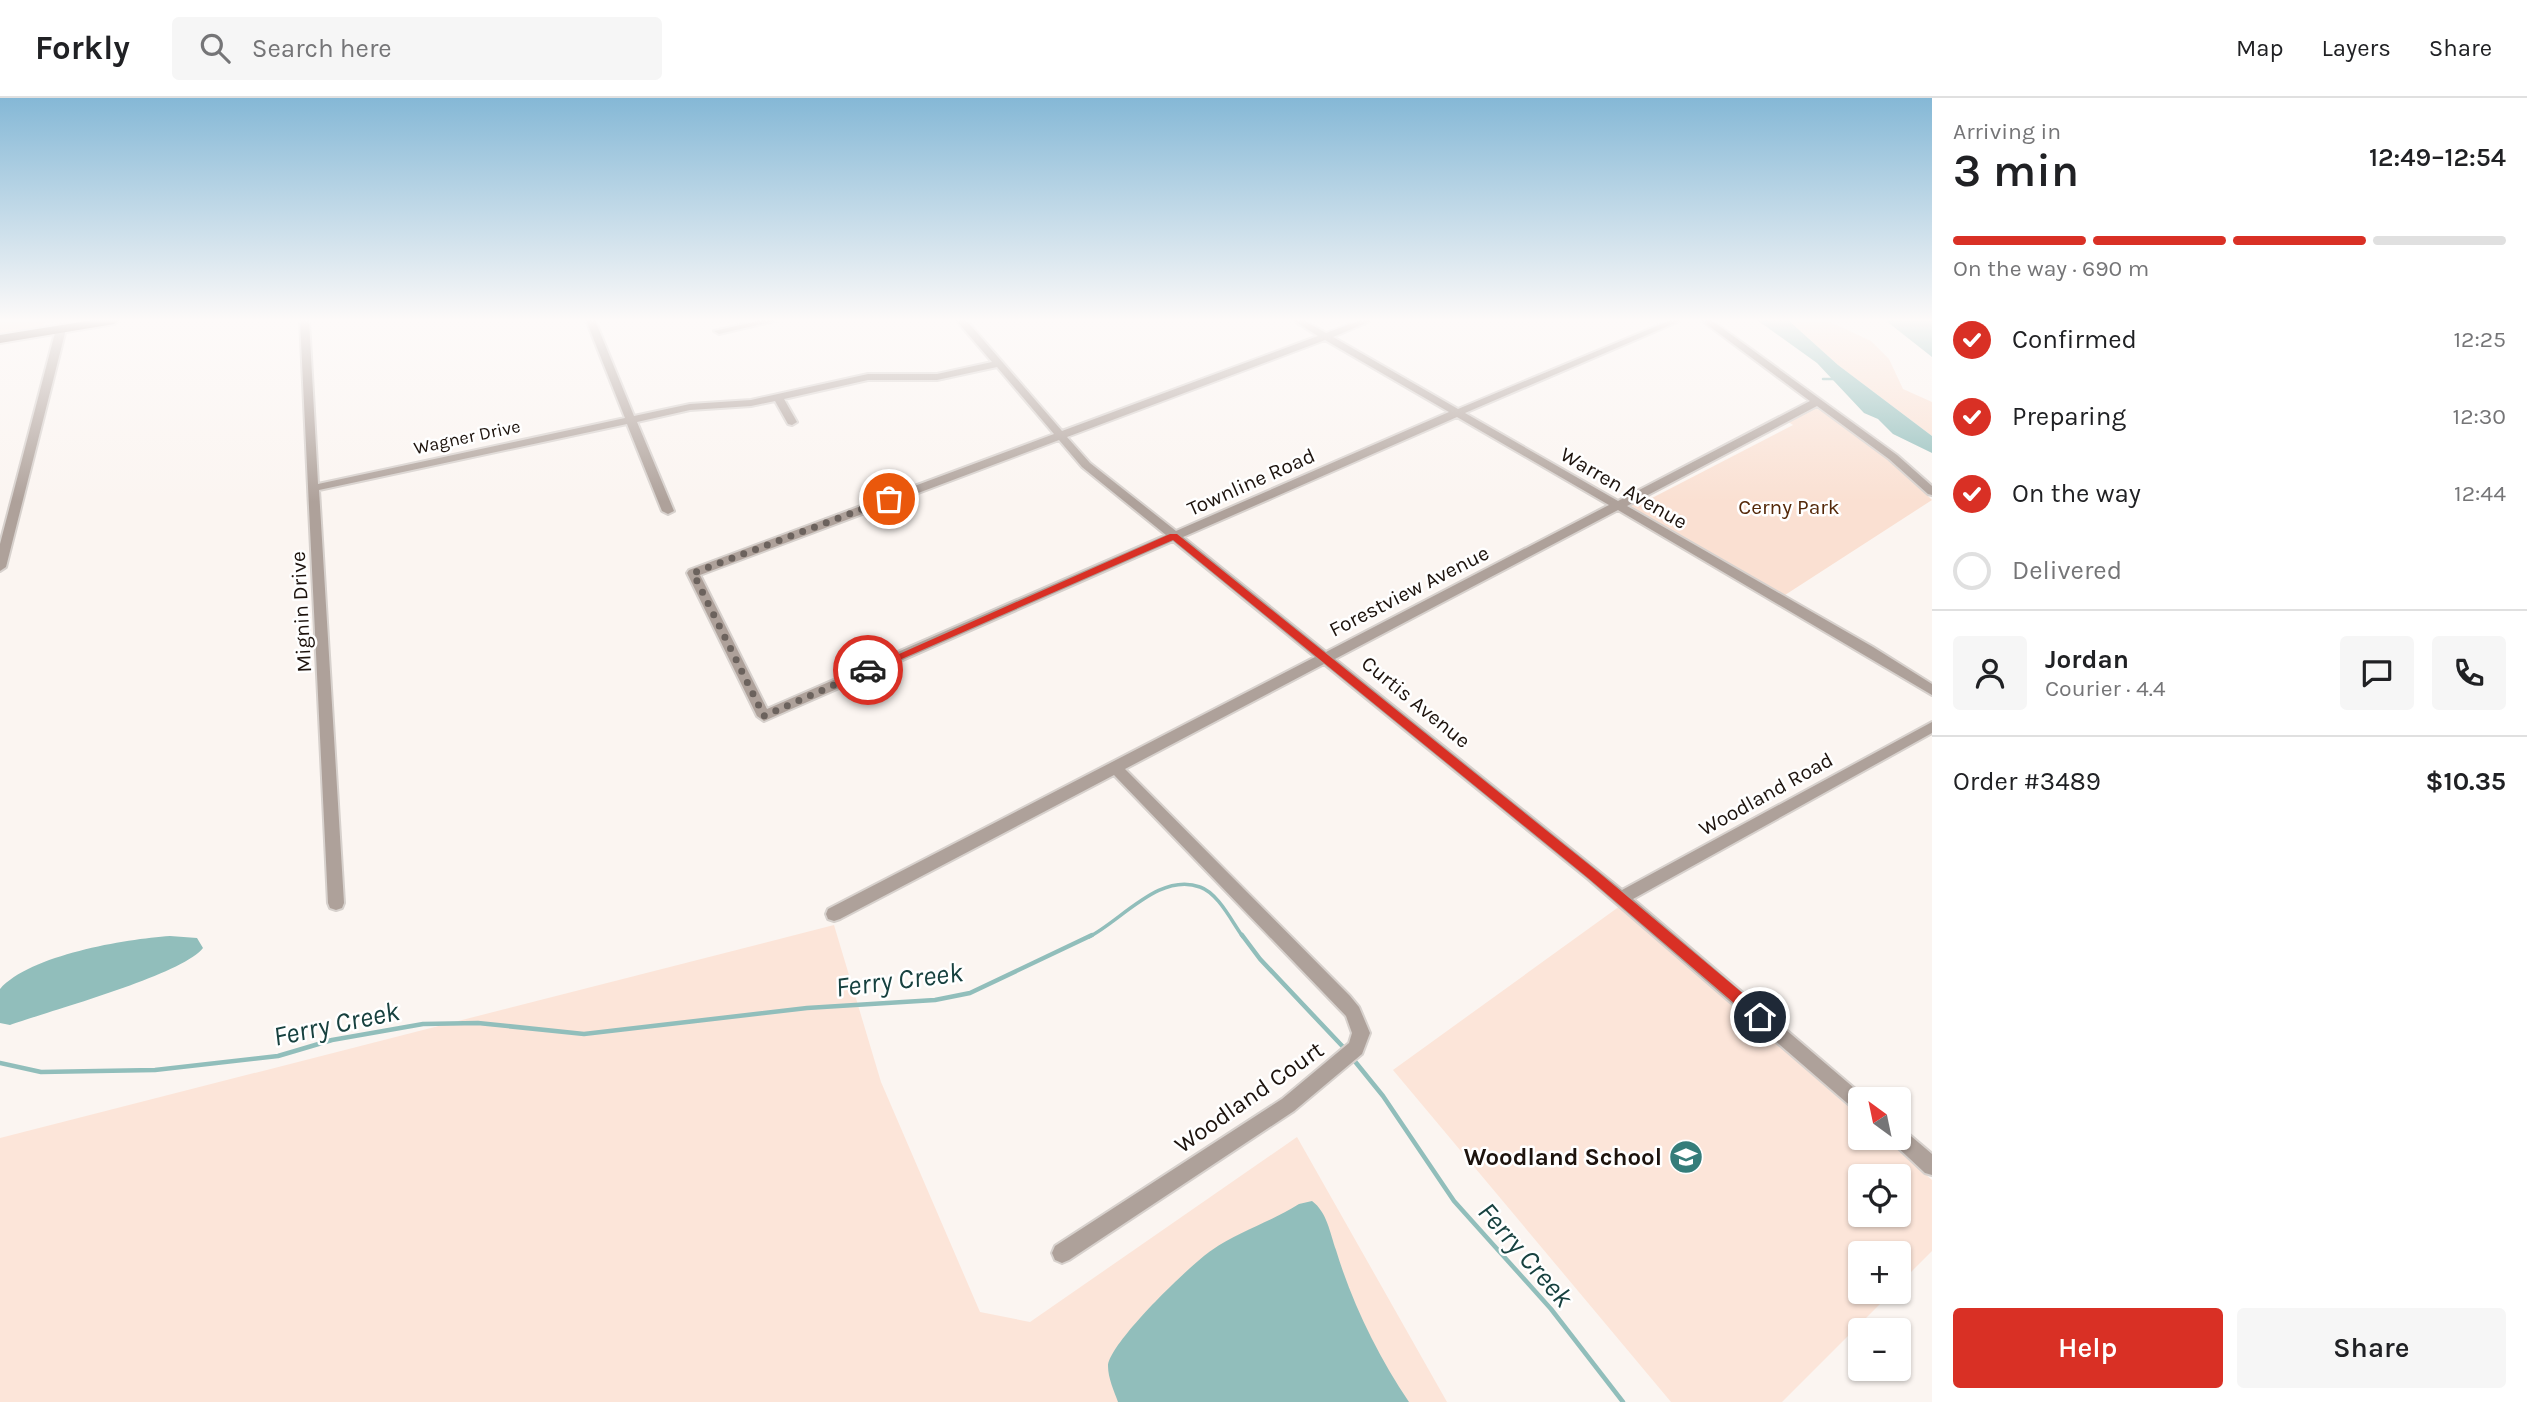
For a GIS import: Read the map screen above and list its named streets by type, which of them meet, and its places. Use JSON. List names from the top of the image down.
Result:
{
  "streets": {
    "street": [
      "Wagner Drive",
      "Townline Road",
      "Warren Avenue",
      "Forestview Avenue",
      "Mignin Drive",
      "Curtis Avenue",
      "Woodland Road",
      "Woodland Court"
    ]
  },
  "crossings": [
    ["Wagner Drive", "Mignin Drive"],
    ["Townline Road", "Warren Avenue"],
    ["Townline Road", "Curtis Avenue"],
    ["Warren Avenue", "Forestview Avenue"],
    ["Forestview Avenue", "Curtis Avenue"],
    ["Forestview Avenue", "Woodland Court"],
    ["Curtis Avenue", "Woodland Road"]
  ],
  "water": ["Ferry Creek"],
  "parks": ["Cerny Park"],
  "places": {
    "school or university": ["Woodland School"]
  },
  "north": "top left",
  "page": {
    "header": "Forkly",
    "search": "Search here",
    "nav": ["Map", "Layers", "Share"],
    "heading": ["3 min", "Arriving in", "12:49–12:54"],
    "panel": [
      "Jordan",
      "Courier · 4.4",
      "Order #3489",
      "$10.35"
    ],
    "bar": "On the way · 690 m",
    "list": [
      ["Confirmed", "12:25"],
      ["Preparing", "12:30"],
      ["On the way", "12:44"],
      "Delivered"
    ],
    "map_buttons": ["+", "−"],
    "buttons": ["Help", "Share"]
  }
}
